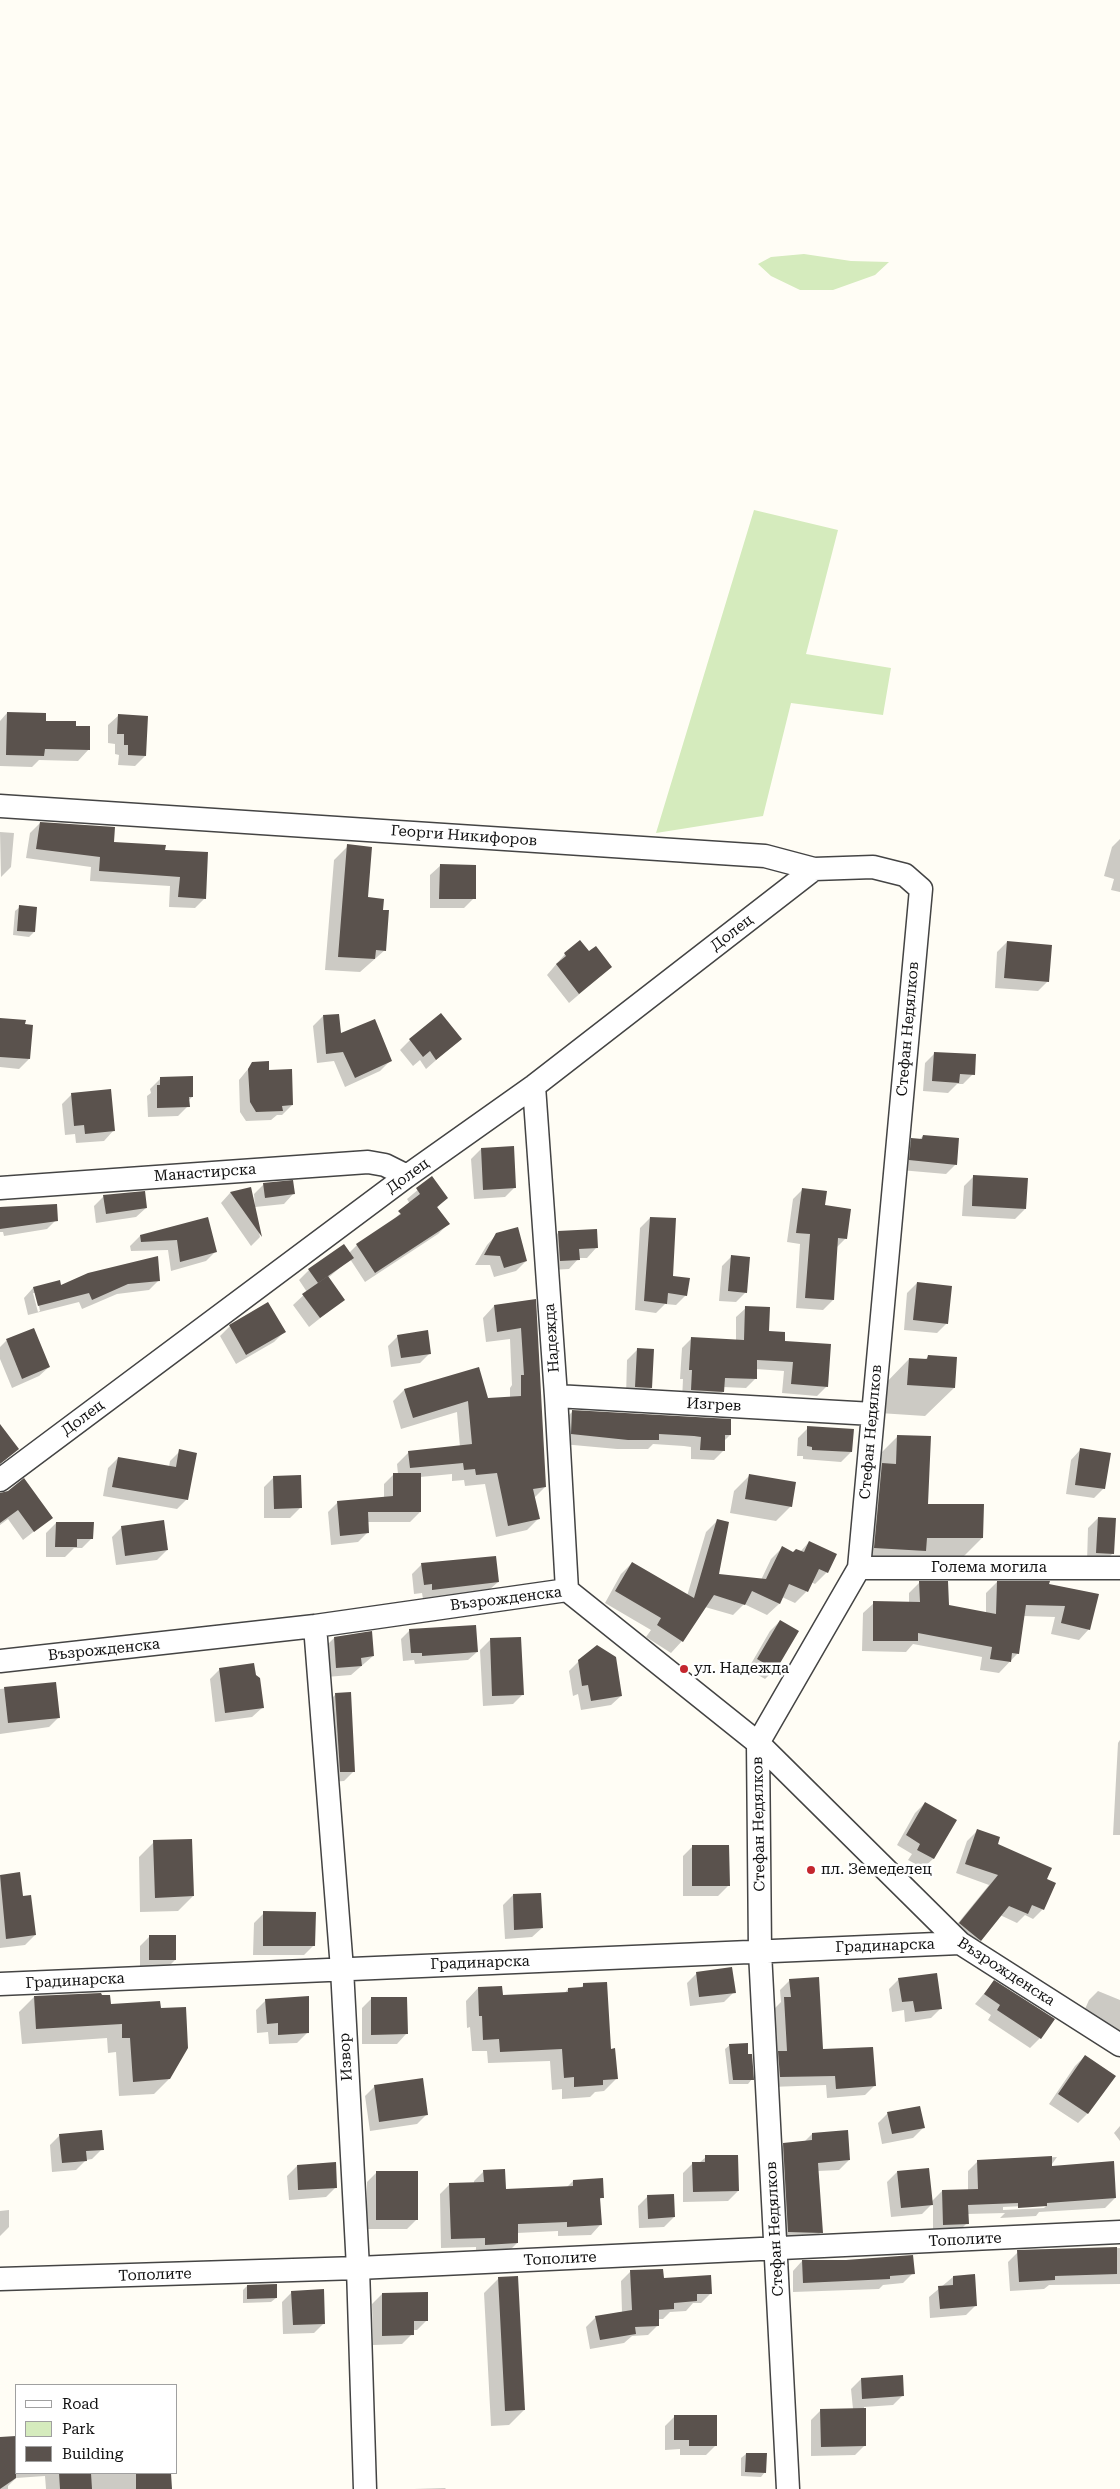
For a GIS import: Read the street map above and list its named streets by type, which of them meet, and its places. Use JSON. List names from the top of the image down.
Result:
{
  "streets": {
    "street": [
      "Георги Никифоров",
      "Долец",
      "Стефан Недялков",
      "Манастирска",
      "Надежда",
      "Изгрев",
      "Голема могила",
      "Възрожденска",
      "Градинарска",
      "Извор",
      "Тополите"
    ]
  },
  "crossings": [
    ["Георги Никифоров", "Долец"],
    ["Георги Никифоров", "Стефан Недялков"],
    ["Долец", "Манастирска"],
    ["Долец", "Надежда"],
    ["Стефан Недялков", "Изгрев"],
    ["Стефан Недялков", "Голема могила"],
    ["Стефан Недялков", "Възрожденска"],
    ["Стефан Недялков", "Градинарска"],
    ["Стефан Недялков", "Тополите"],
    ["Надежда", "Изгрев"],
    ["Надежда", "Възрожденска"],
    ["Възрожденска", "Градинарска"],
    ["Възрожденска", "Извор"],
    ["Градинарска", "Извор"],
    ["Извор", "Тополите"]
  ],
  "places": ["ул. Надежда", "пл. Земеделец"],
  "legend": ["Road", "Park", "Building"]
}
